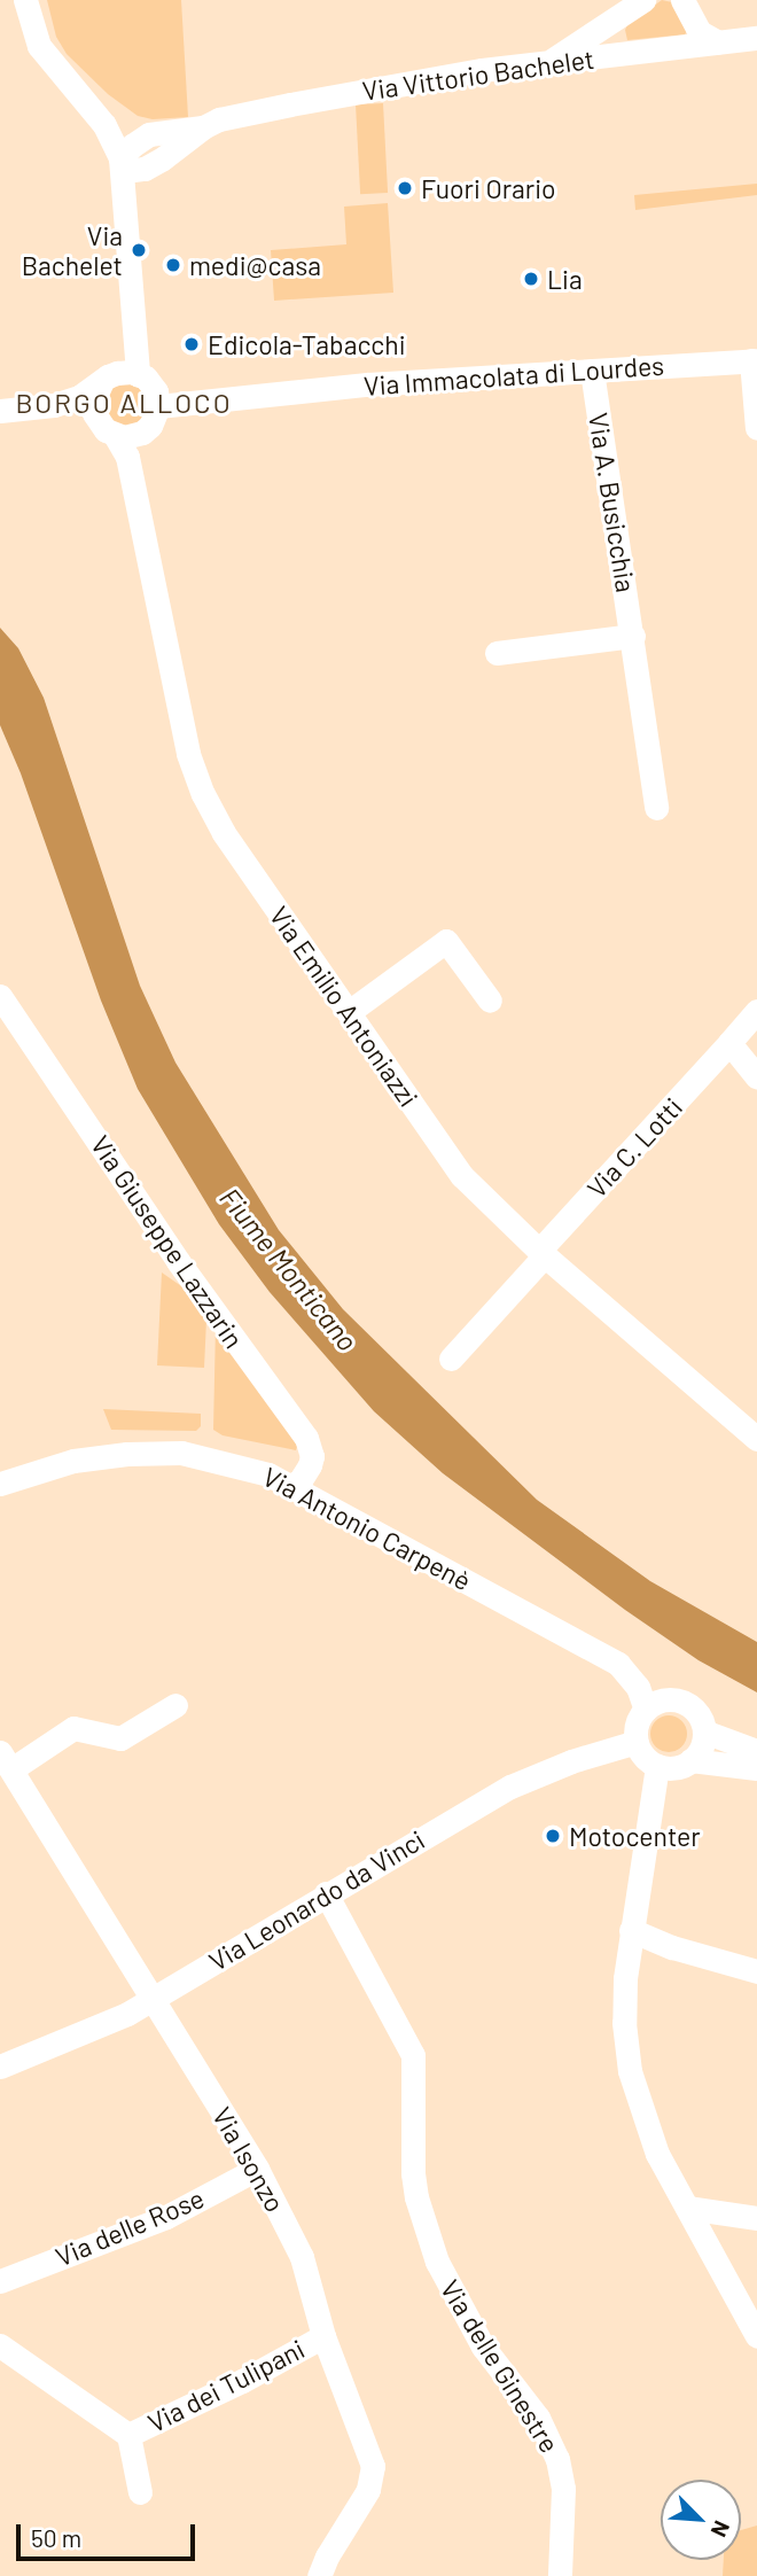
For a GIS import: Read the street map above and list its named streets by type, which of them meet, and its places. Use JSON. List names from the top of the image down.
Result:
{
  "streets": {
    "street": [
      "Via Vittorio Bachelet",
      "Via Immacolata di Lourdes",
      "Via A. Busicchia",
      "Via Emilio Antoniazzi",
      "Via C. Lotti",
      "Via Giuseppe Lazzarin",
      "Via Antonio Carpenè",
      "Via Leonardo da Vinci",
      "Via Isonzo",
      "Via delle Rose",
      "Via delle Ginestre",
      "Via dei Tulipani"
    ]
  },
  "crossings": [
    ["Via Immacolata di Lourdes", "Via A. Busicchia"],
    ["Via Immacolata di Lourdes", "Via Emilio Antoniazzi"],
    ["Via Emilio Antoniazzi", "Via C. Lotti"],
    ["Via Giuseppe Lazzarin", "Via Antonio Carpenè"],
    ["Via Antonio Carpenè", "Via Leonardo da Vinci"],
    ["Via Leonardo da Vinci", "Via Isonzo"],
    ["Via Leonardo da Vinci", "Via delle Ginestre"],
    ["Via Isonzo", "Via delle Rose"],
    ["Via Isonzo", "Via dei Tulipani"]
  ],
  "districts": ["BORGO ALLOCO"],
  "water": ["Fiume Monticano"],
  "places": [
    "Fuori Orario",
    "Via Bachelet",
    "medi@casa",
    "Lia",
    "Edicola-Tabacchi",
    "Motocenter"
  ],
  "scale_bar": "50 m",
  "north": "bottom right"
}
